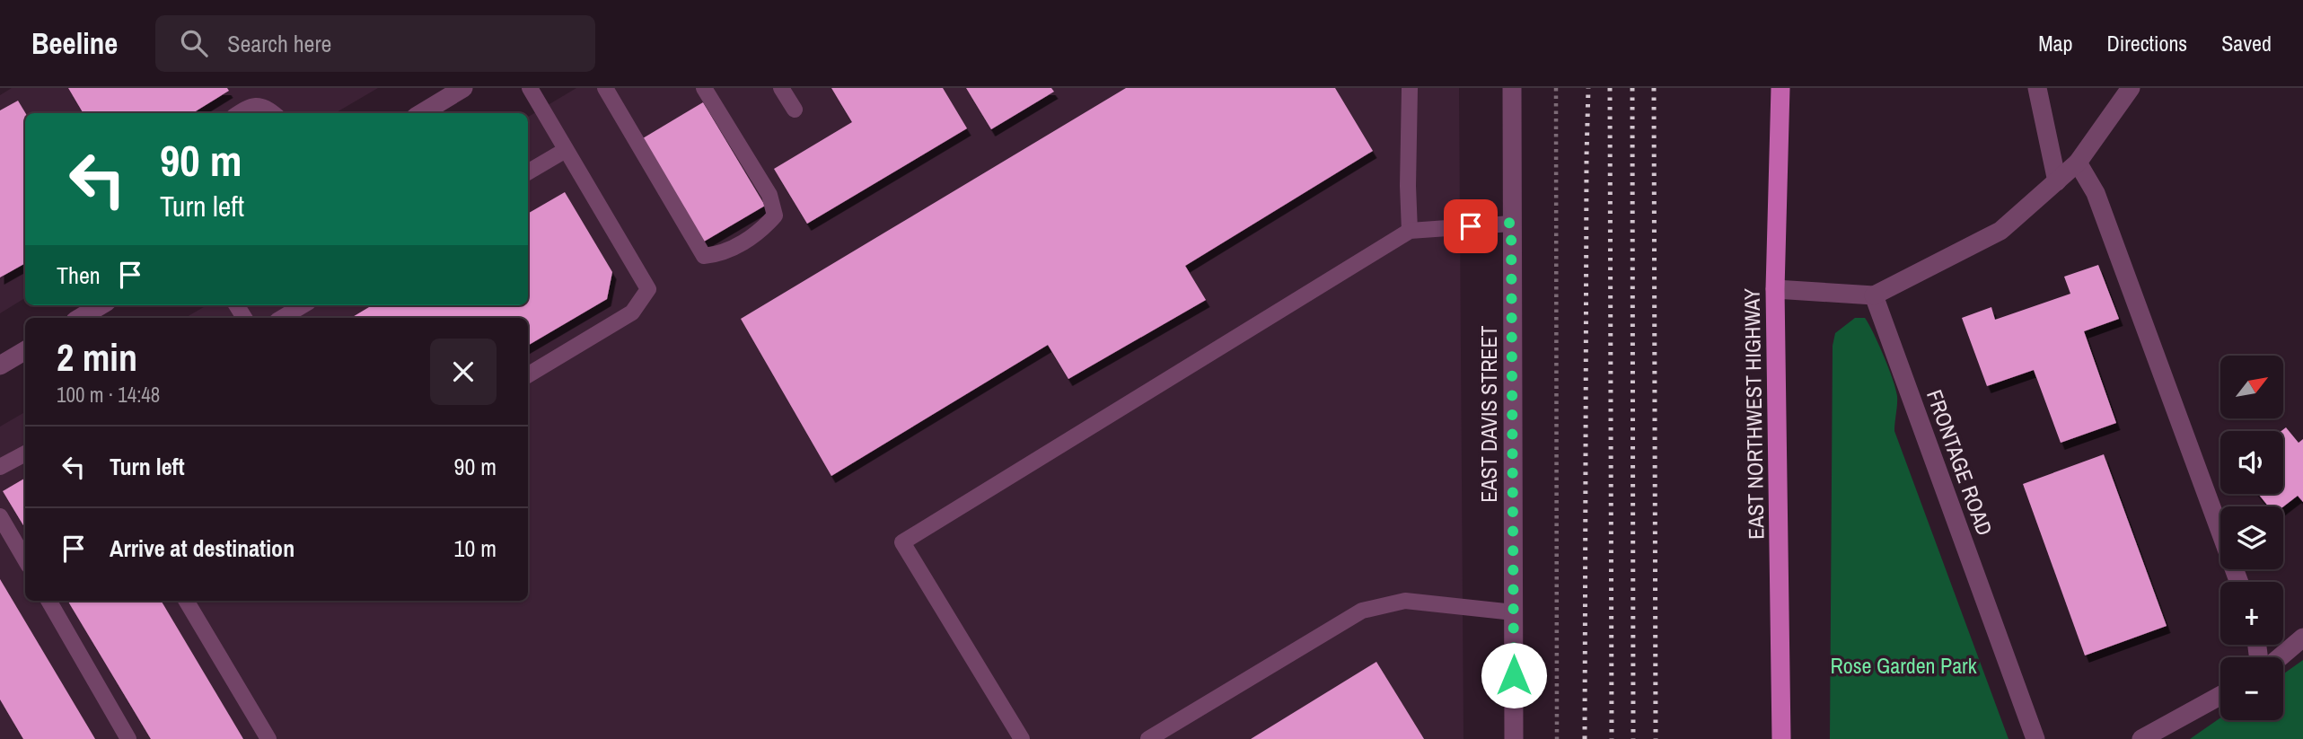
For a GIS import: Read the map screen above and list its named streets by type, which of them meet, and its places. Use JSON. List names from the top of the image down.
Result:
{
  "streets": {
    "main road": ["EAST NORTHWEST HIGHWAY"],
    "street": ["EAST DAVIS STREET", "FRONTAGE ROAD"]
  },
  "parks": ["Rose Garden Park"],
  "north": "top right",
  "page": {
    "header": "Beeline",
    "search": "Search here",
    "nav": ["Map", "Directions", "Saved"],
    "turn": ["90 m", "Turn left"],
    "then": "Then",
    "heading": ["2 min", "100 m · 14:48"],
    "map_buttons": ["+", "−"],
    "list": [
      {
        "name": "Turn left",
        "value": "90 m"
      },
      {
        "name": "Arrive at destination",
        "value": "10 m"
      }
    ]
  }
}
